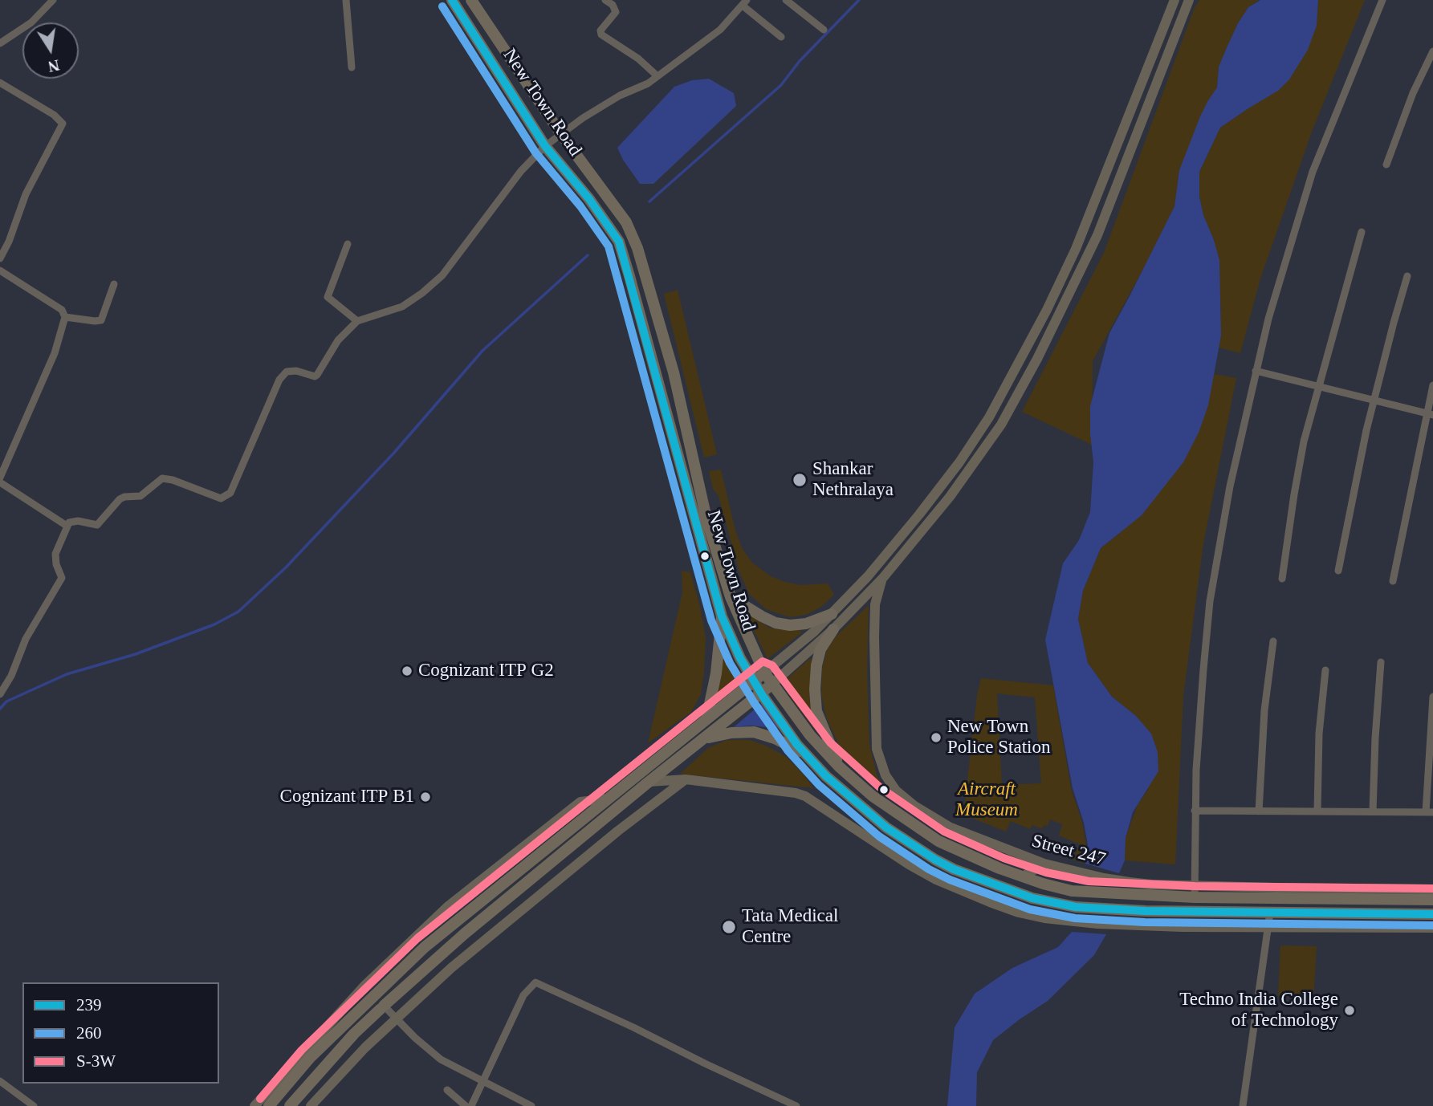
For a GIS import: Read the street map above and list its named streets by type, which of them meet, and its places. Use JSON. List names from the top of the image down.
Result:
{
  "streets": {
    "main road": ["New Town Road"],
    "street": ["Street 247"]
  },
  "crossings": [
    ["New Town Road", "Street 247"]
  ],
  "parks": ["Aircraft Museum"],
  "places": [
    "Shankar Nethralaya",
    "Cognizant ITP G2",
    "New Town Police Station",
    "Cognizant ITP B1",
    "Tata Medical Centre",
    "Techno India College of Technology"
  ],
  "lines": ["transit line 239", "transit line 260", "transit line S-3W"],
  "legend": ["239", "260", "S-3W"],
  "north": "bottom"
}
